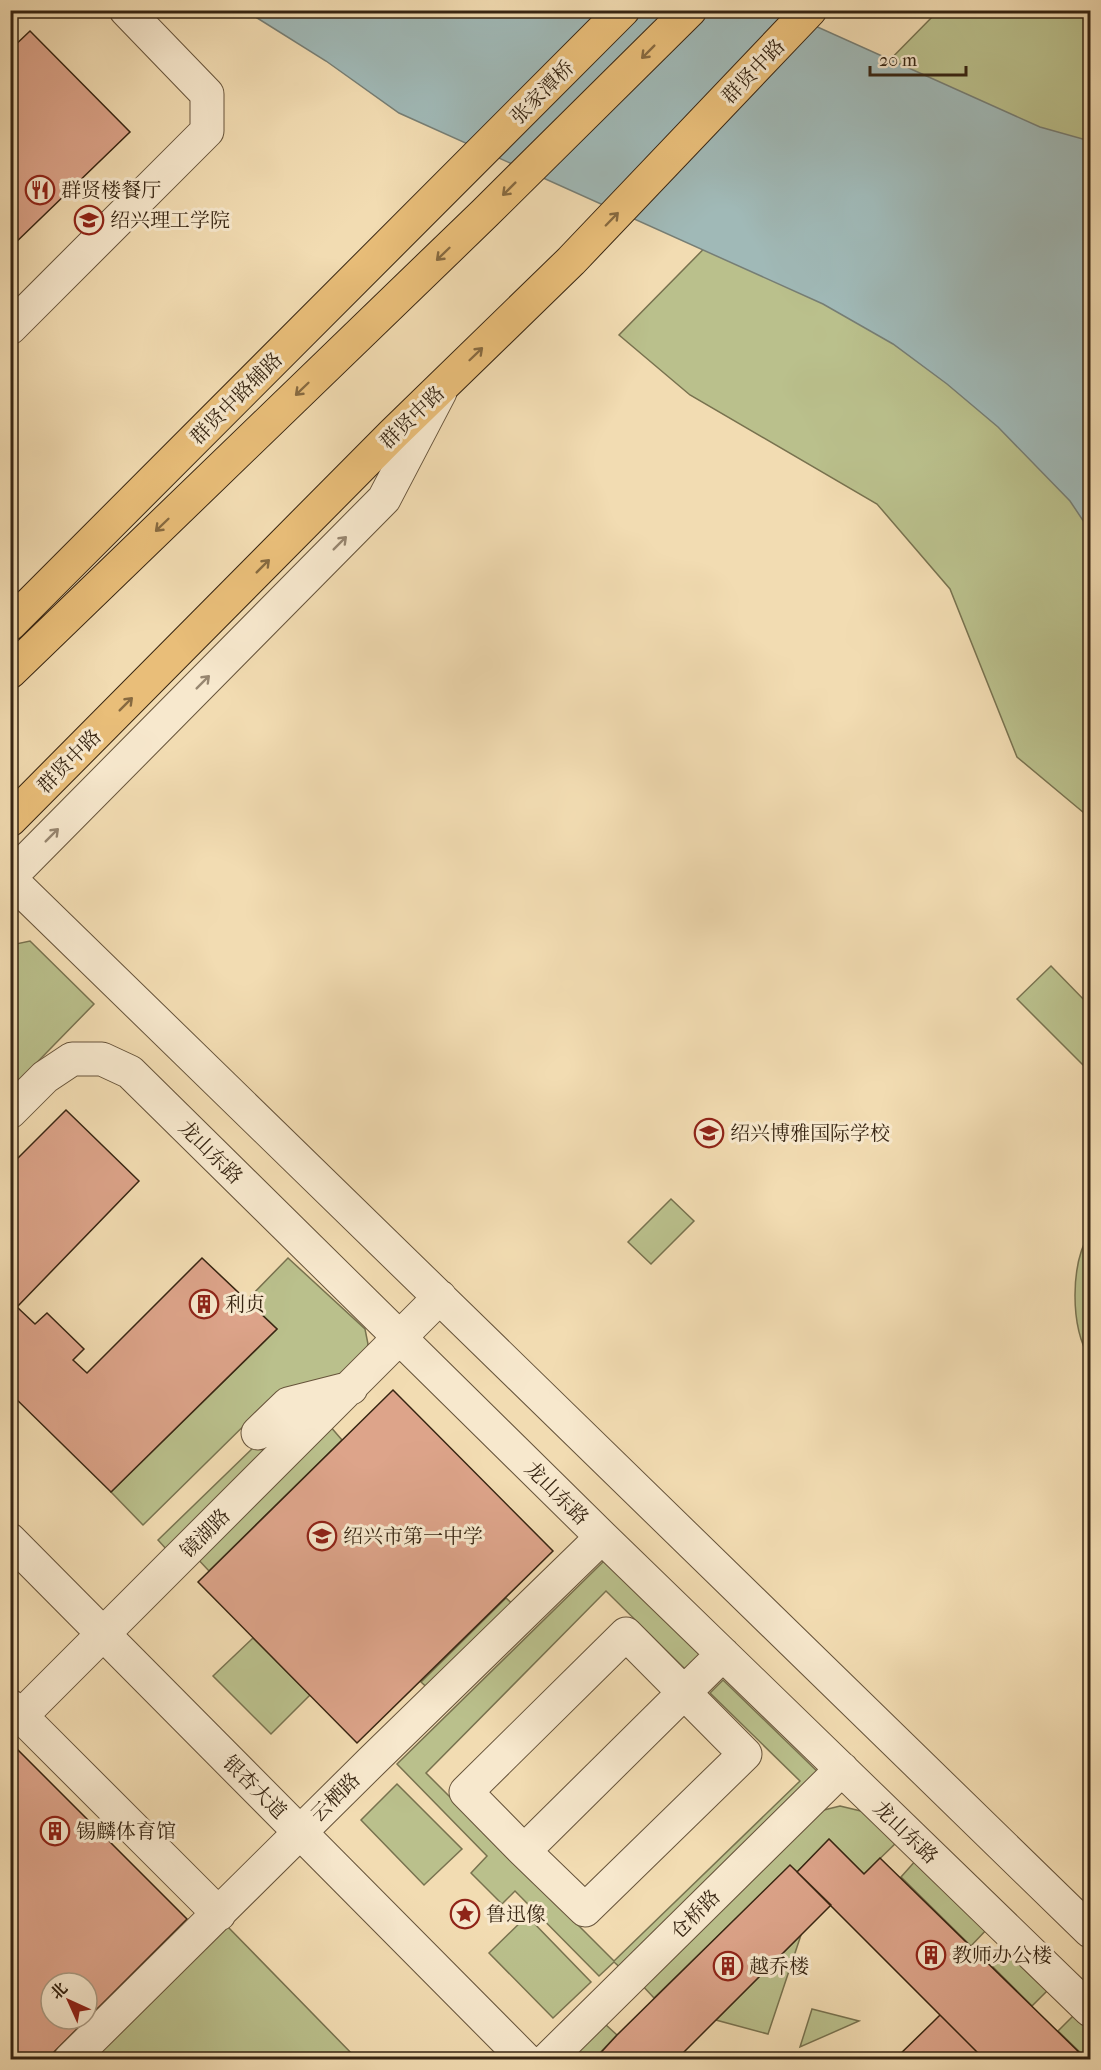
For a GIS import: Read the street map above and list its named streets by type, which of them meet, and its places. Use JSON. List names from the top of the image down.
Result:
{
  "streets": {
    "main road": ["群贤中路", "张家潭桥", "群贤中路辅路"],
    "street": [
      "龙山东路",
      "镜湖路",
      "银杏大道",
      "云栖路",
      "仓桥路"
    ]
  },
  "crossings": [
    ["张家潭桥", "群贤中路辅路"],
    ["龙山东路", "镜湖路"],
    ["龙山东路", "云栖路"],
    ["龙山东路", "仓桥路"],
    ["镜湖路", "银杏大道"],
    ["银杏大道", "云栖路"]
  ],
  "places": {
    "restaurant": ["群贤楼餐厅"],
    "school or university": ["绍兴理工学院", "绍兴博雅国际学校", "绍兴市第一中学"],
    "building": [
      "利贞",
      "锡麟体育馆",
      "教师办公楼",
      "越乔楼"
    ],
    "place": ["鲁迅像"]
  },
  "scale_bar": "20 m",
  "north": "top left"
}
